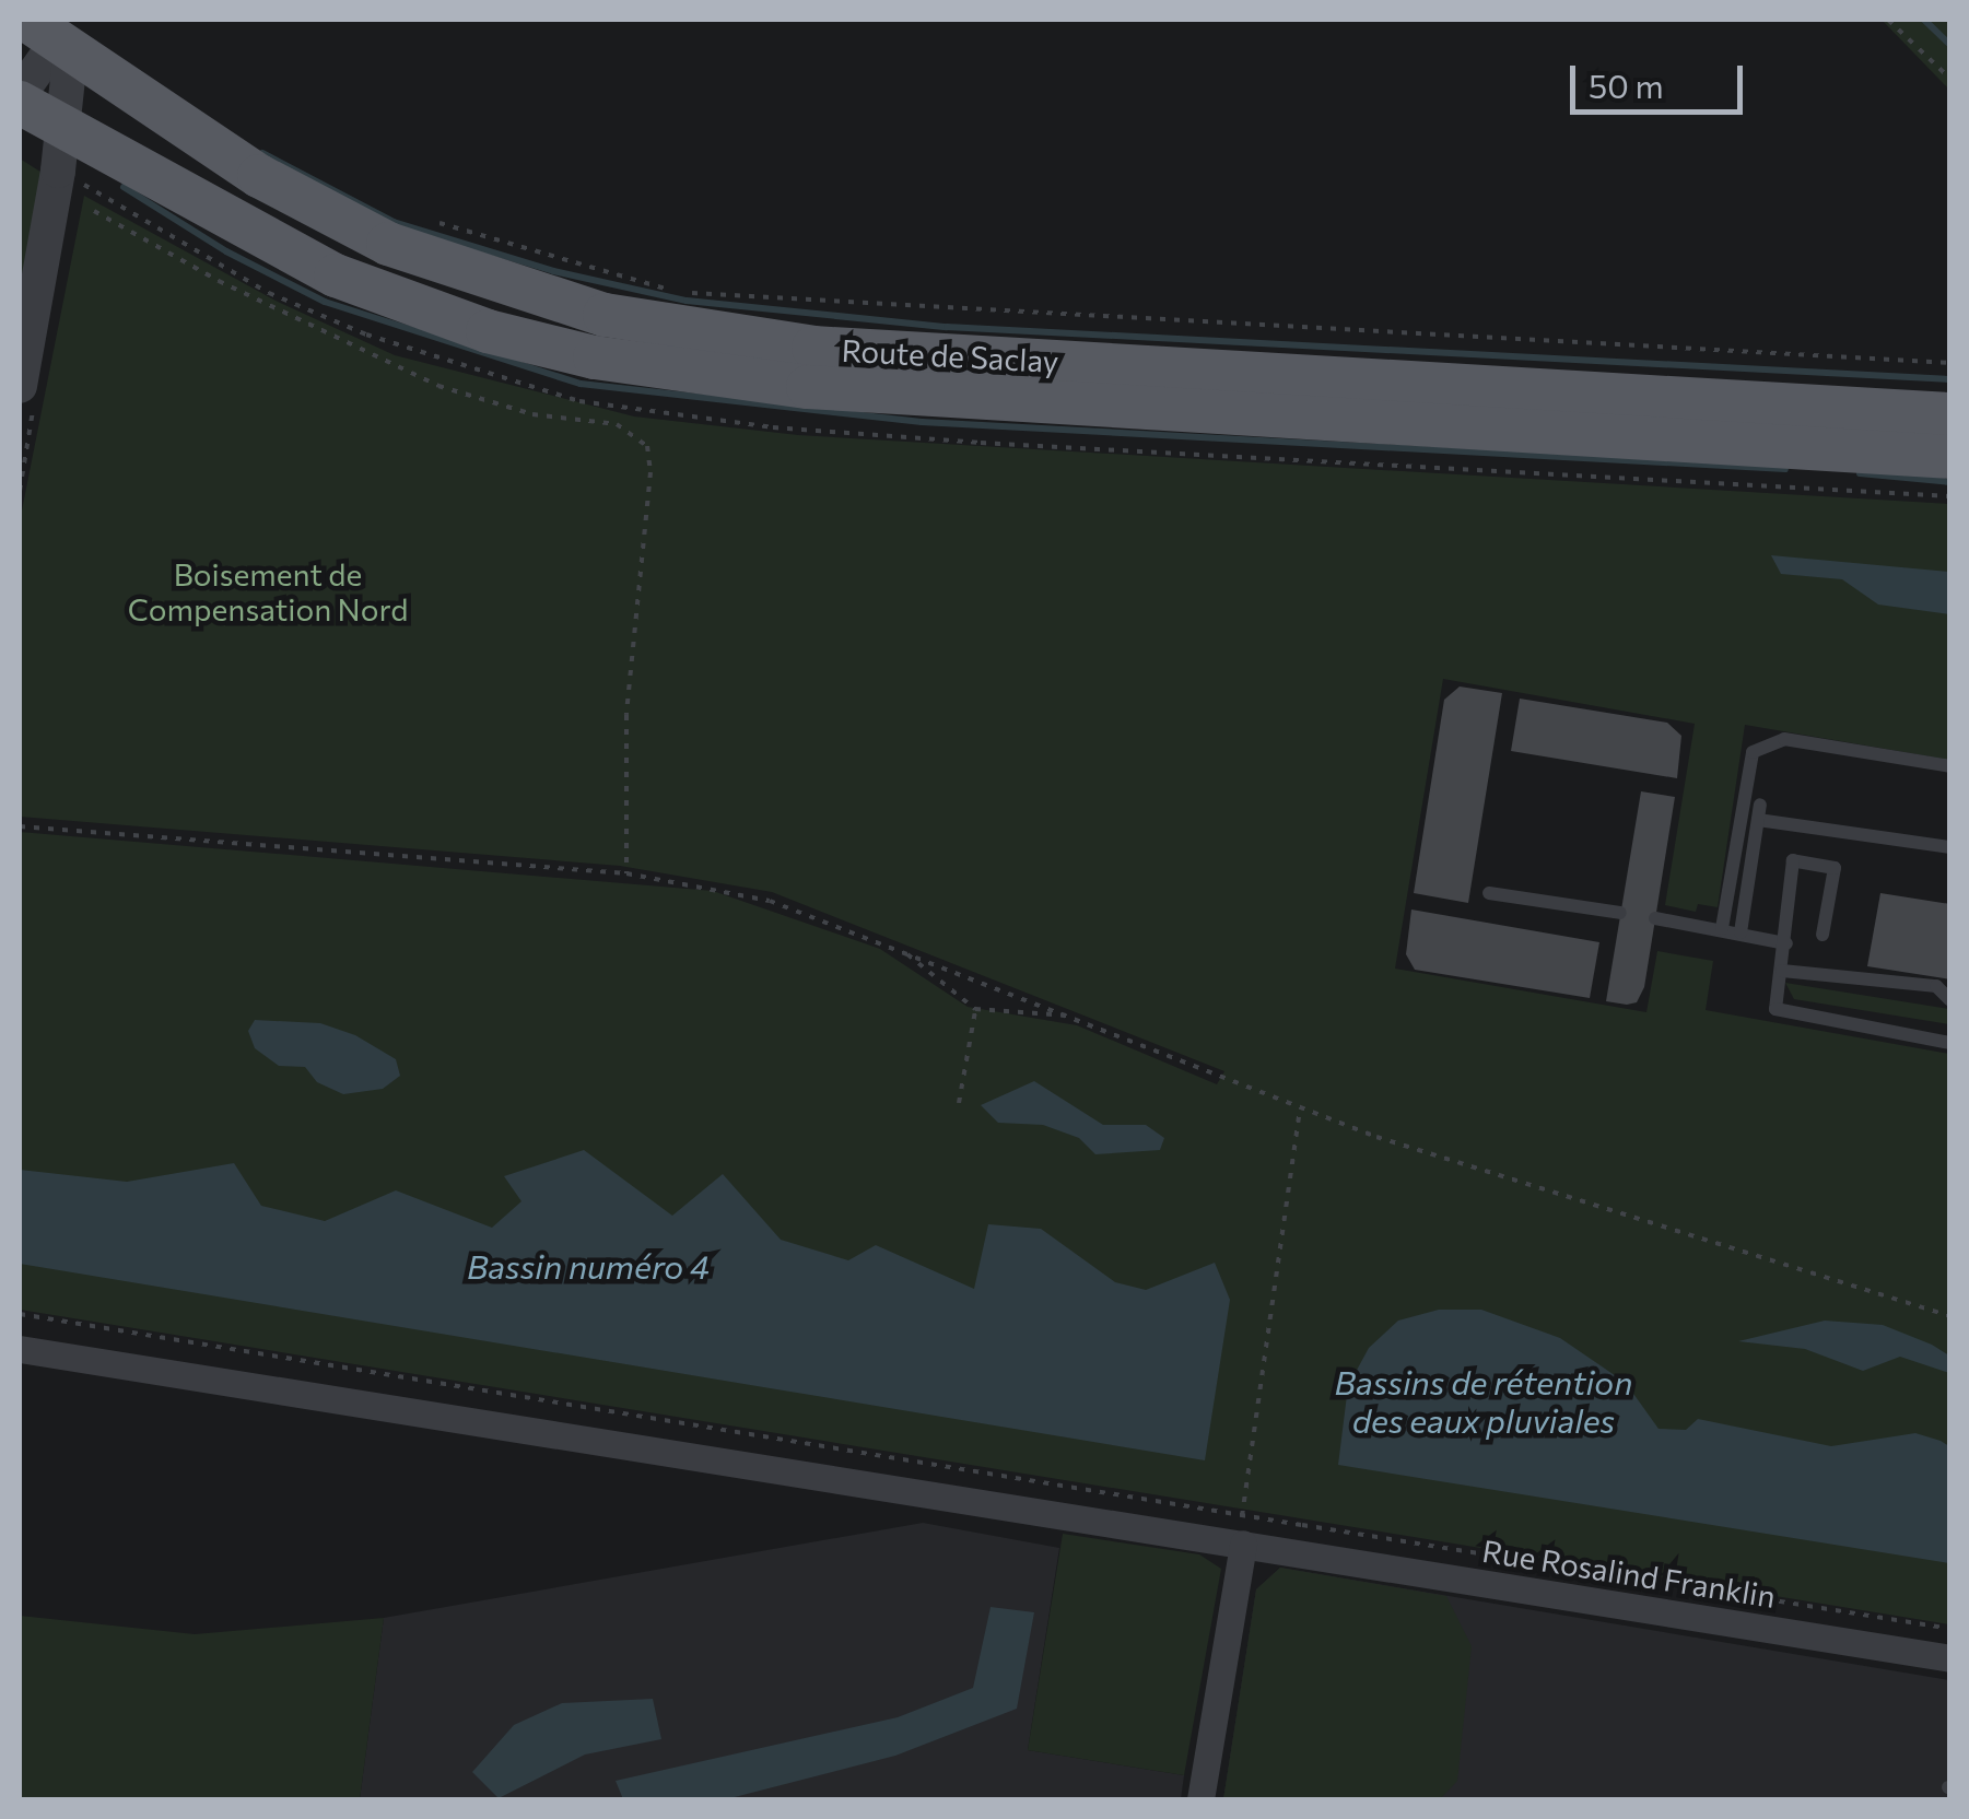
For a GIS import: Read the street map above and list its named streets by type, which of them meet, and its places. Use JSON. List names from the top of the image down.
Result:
{
  "streets": {
    "main road": ["Route de Saclay"],
    "street": ["Rue Rosalind Franklin"]
  },
  "water": ["Bassin numéro 4", "Bassins de rétention des eaux pluviales"],
  "parks": ["Boisement de Compensation Nord"],
  "scale_bar": "50 m"
}
